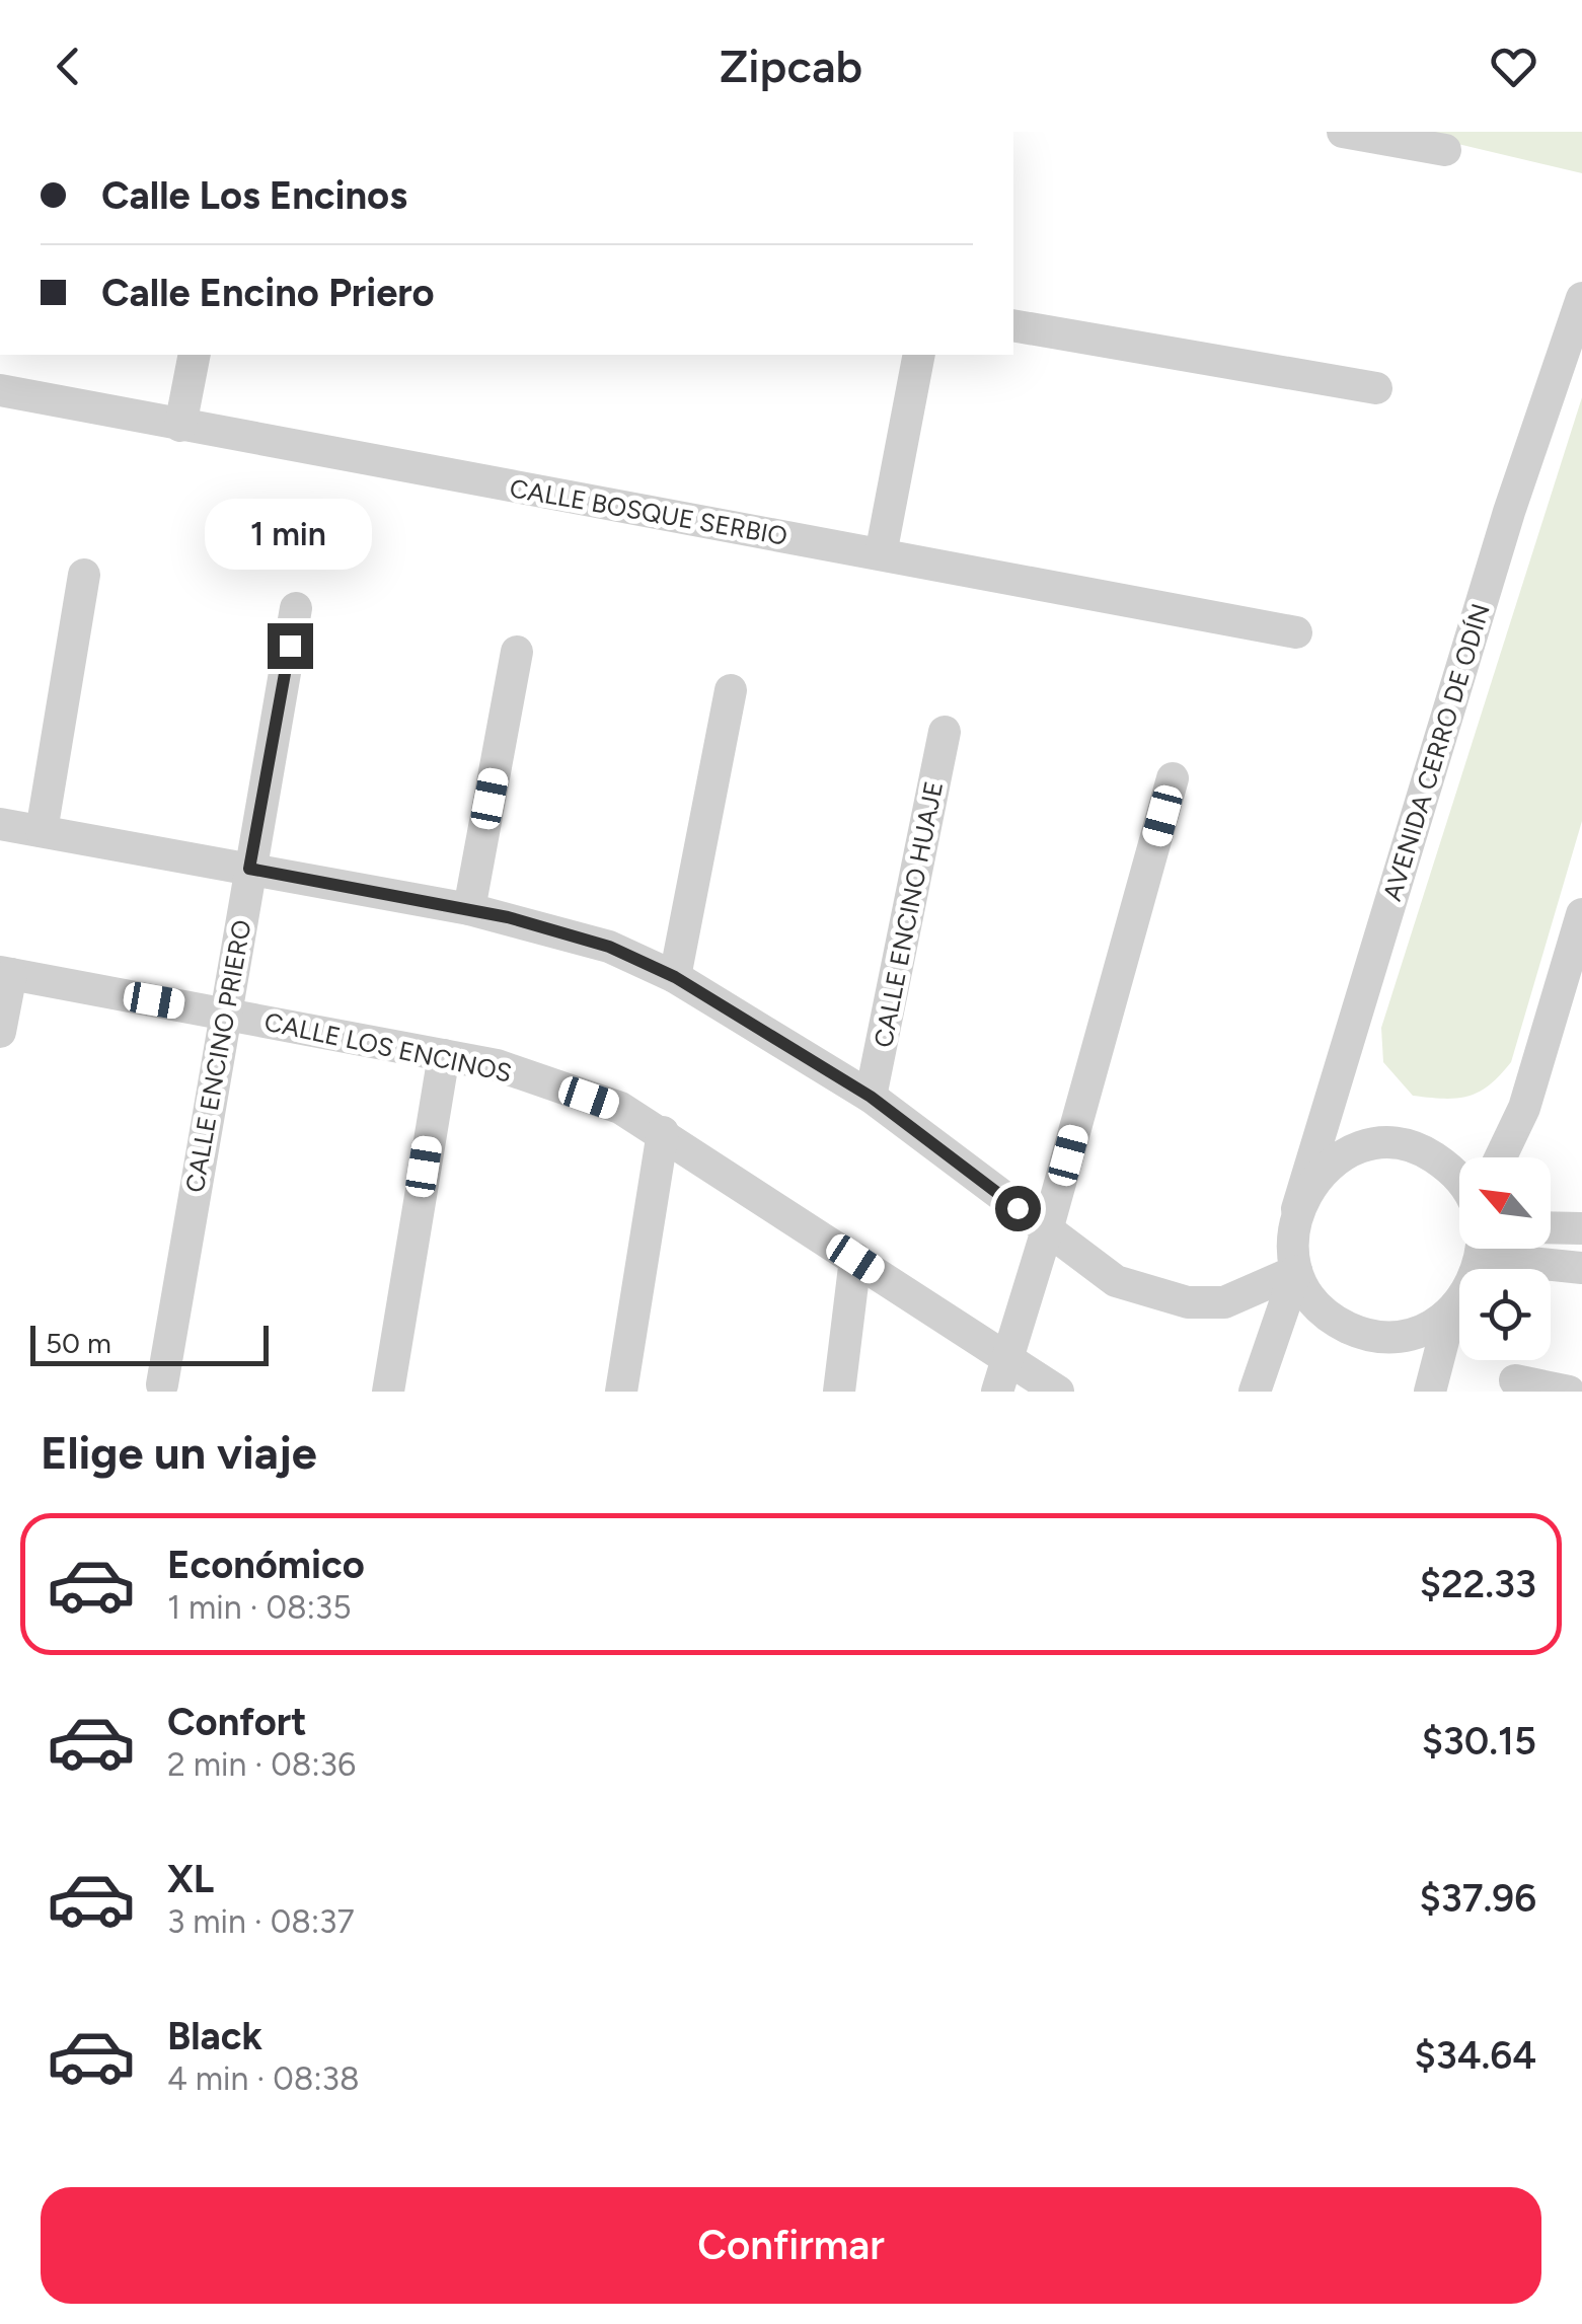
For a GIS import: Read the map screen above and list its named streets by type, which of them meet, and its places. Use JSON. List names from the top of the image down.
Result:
{
  "streets": {
    "street": [
      "CALLE BOSQUE SERBIO",
      "AVENIDA CERRO DE ODÍN",
      "CALLE ENCINO HUAJE",
      "CALLE LOS ENCINOS",
      "CALLE ENCINO PRIERO"
    ]
  },
  "crossings": [
    ["CALLE LOS ENCINOS", "CALLE ENCINO PRIERO"]
  ],
  "scale_bar": "50 m",
  "north": "top left",
  "page": {
    "header": "Zipcab",
    "banner": ["Calle Los Encinos", "Calle Encino Priero"],
    "bubble": "1 min",
    "scale": "50 m",
    "heading": "Elige un viaje",
    "list": [
      {
        "name": "Económico",
        "note": "1 min · 08:35",
        "value": "$22.33"
      },
      {
        "name": "Confort",
        "note": "2 min · 08:36",
        "value": "$30.15"
      },
      {
        "name": "XL",
        "note": "3 min · 08:37",
        "value": "$37.96"
      },
      {
        "name": "Black",
        "note": "4 min · 08:38",
        "value": "$34.64"
      }
    ],
    "buttons": "Confirmar"
  }
}
